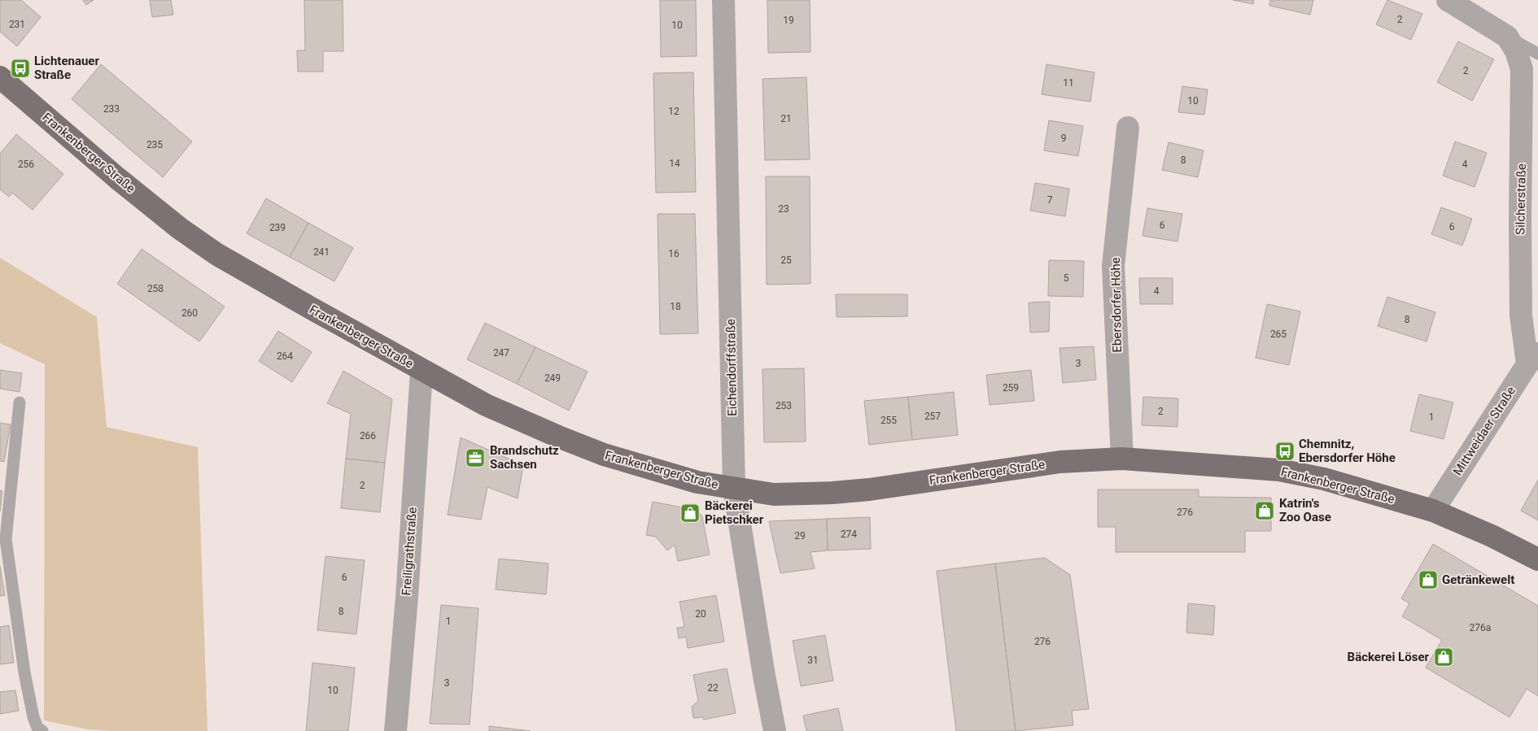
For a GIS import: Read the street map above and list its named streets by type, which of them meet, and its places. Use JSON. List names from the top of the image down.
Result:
{
  "streets": {
    "main road": ["Frankenberger Straße"],
    "street": [
      "Silcherstraße",
      "Ebersdorfer Höhe",
      "Eichendorffstraße",
      "Mittweidaer Straße",
      "Freiligrathstraße"
    ]
  },
  "crossings": [
    ["Frankenberger Straße", "Ebersdorfer Höhe"],
    ["Frankenberger Straße", "Eichendorffstraße"],
    ["Frankenberger Straße", "Mittweidaer Straße"],
    ["Frankenberger Straße", "Freiligrathstraße"],
    ["Silcherstraße", "Mittweidaer Straße"]
  ],
  "places": {
    "bus stop": ["Lichtenauer Straße", "Chemnitz, Ebersdorfer Höhe"],
    "office": ["Brandschutz Sachsen"],
    "shop": [
      "Katrin's Zoo Oase",
      "Bäckerei Pietschker",
      "Getränkewelt",
      "Bäckerei Löser"
    ]
  },
  "house_numbers": [
    "2",
    "19",
    "231",
    "10",
    "2",
    "11",
    "10",
    "233",
    "12",
    "21",
    "9",
    "235",
    "8",
    "14",
    "256",
    "4",
    "7",
    "23",
    "6",
    "6",
    "239",
    "241",
    "16",
    "25",
    "5",
    "258",
    "4",
    "18",
    "260",
    "8",
    "265",
    "247",
    "264",
    "3",
    "249",
    "259",
    "253",
    "2",
    "257",
    "1",
    "255",
    "266",
    "2",
    "276",
    "274",
    "29",
    "6",
    "8",
    "20",
    "1",
    "276a",
    "276",
    "31",
    "3",
    "22",
    "10"
  ]
}
